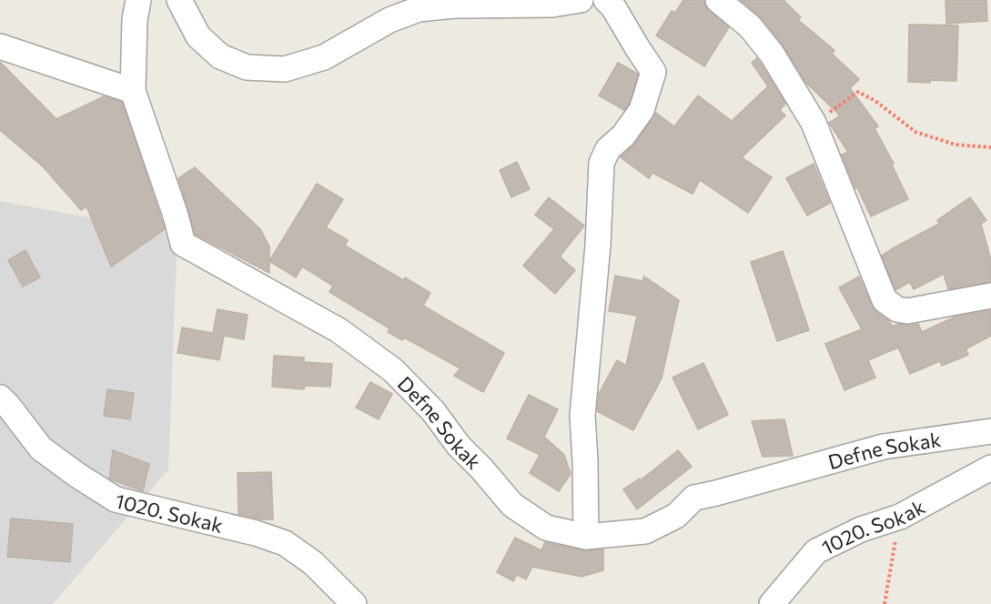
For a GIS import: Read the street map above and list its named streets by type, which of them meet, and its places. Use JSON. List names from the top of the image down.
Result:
{
  "streets": {
    "street": ["Defne Sokak", "1020. Sokak"]
  }
}
